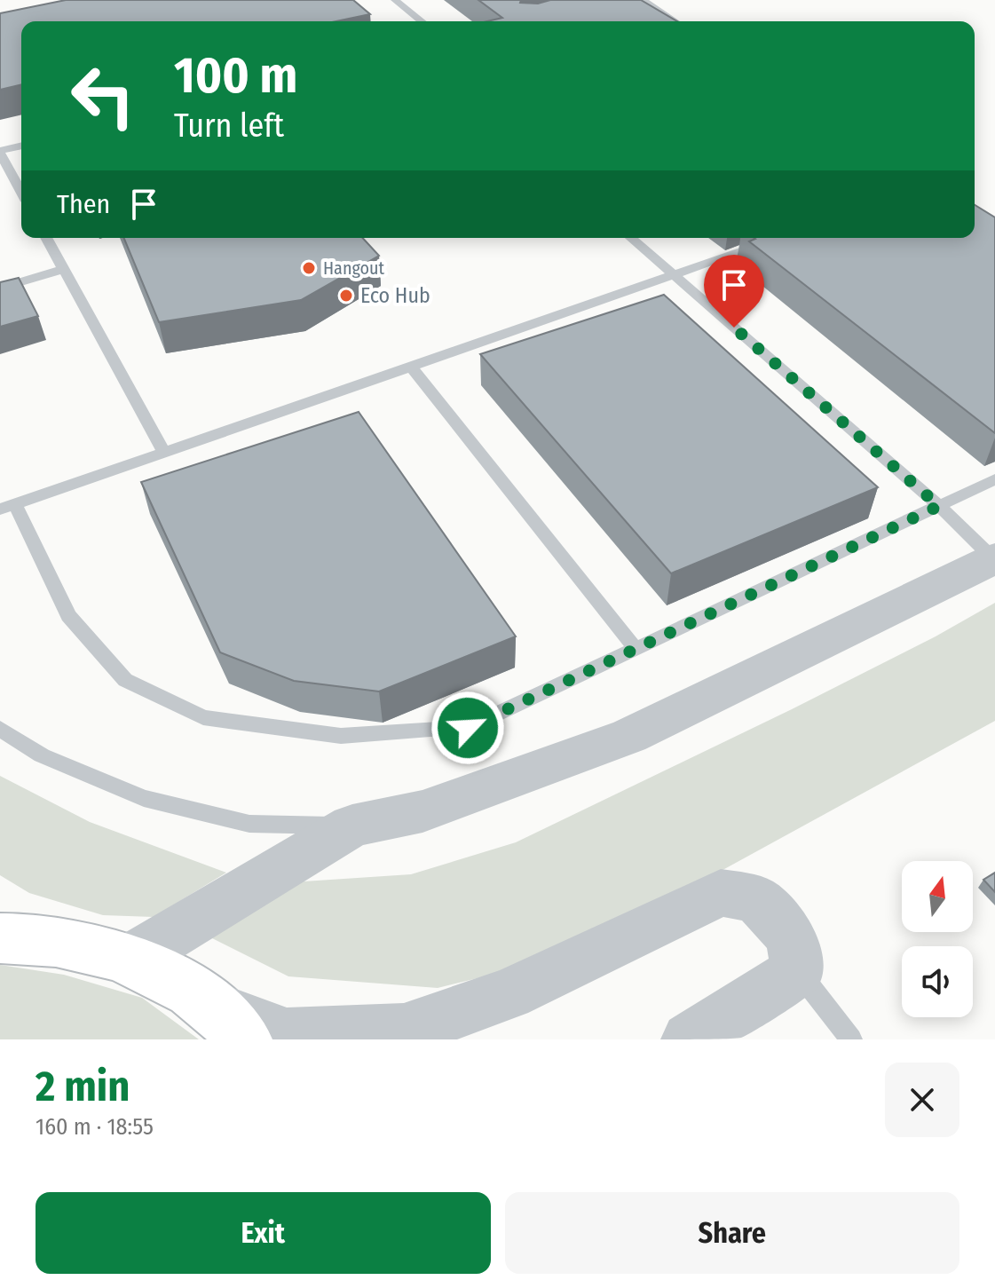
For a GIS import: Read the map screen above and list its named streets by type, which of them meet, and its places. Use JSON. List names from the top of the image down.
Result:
{
  "places": ["Hangout", "Eco Hub"],
  "north": "top",
  "page": {
    "turn": ["100 m", "Turn left"],
    "then": "Then",
    "heading": ["2 min", "160 m · 18:55"],
    "buttons": ["Exit", "Share"]
  }
}
